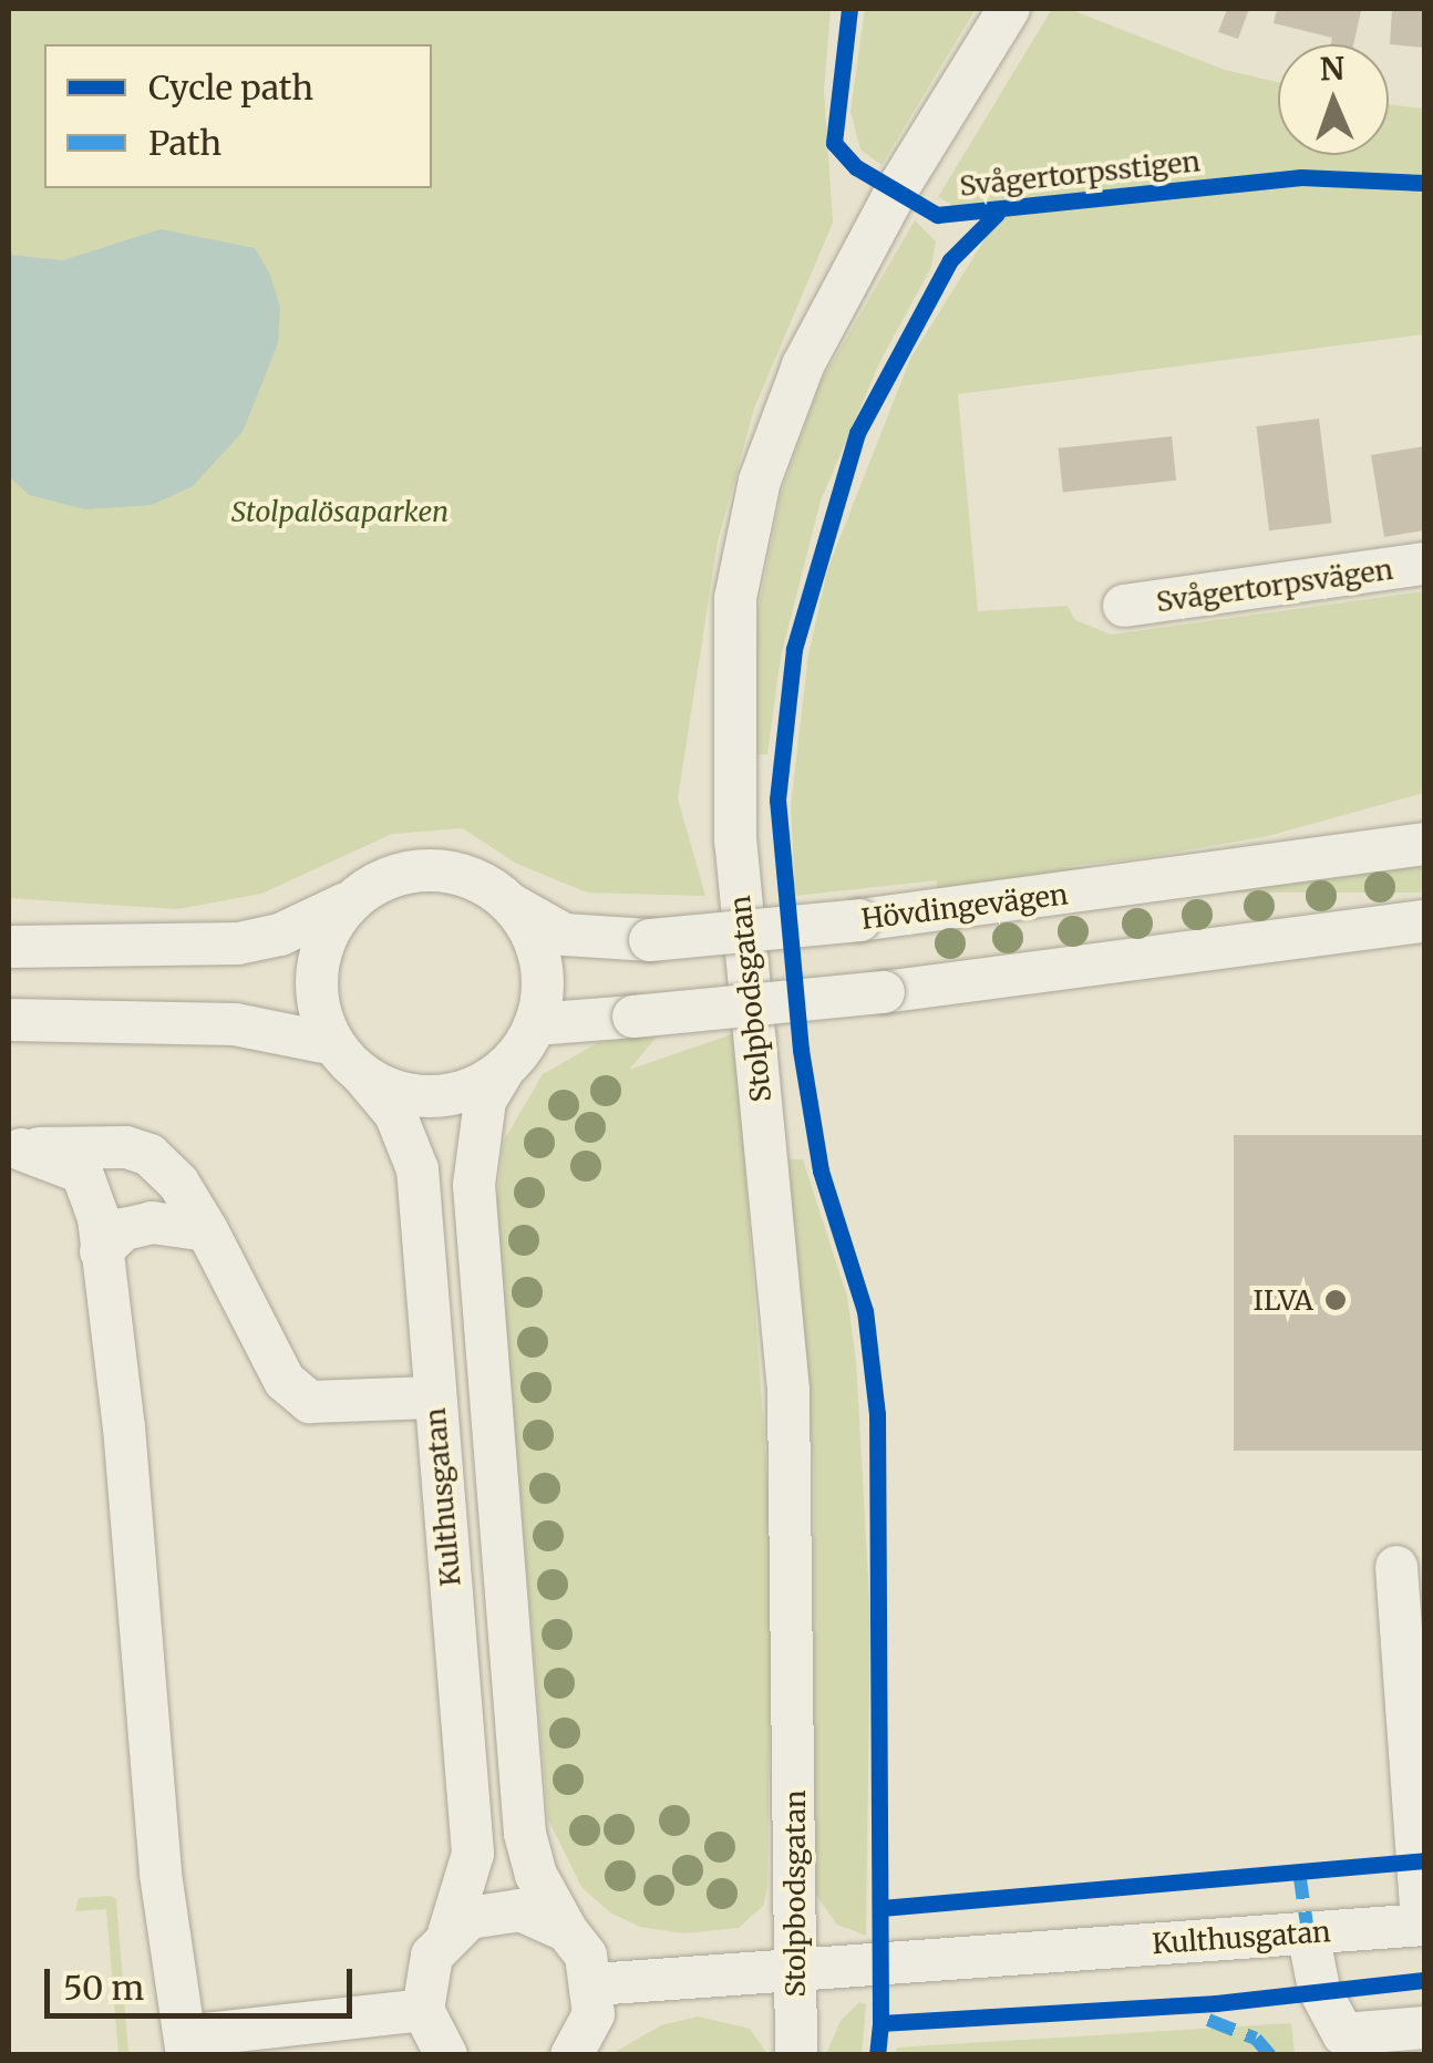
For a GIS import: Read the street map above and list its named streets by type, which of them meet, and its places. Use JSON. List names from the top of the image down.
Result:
{
  "streets": {
    "street": [
      "Svågertorpsvägen",
      "Hövdingevägen",
      "Stolpbodsgatan",
      "Kulthusgatan"
    ],
    "cycle path": ["Svågertorpsstigen"]
  },
  "crossings": [
    ["Hövdingevägen", "Kulthusgatan"],
    ["Stolpbodsgatan", "Kulthusgatan"]
  ],
  "parks": ["Stolpalösaparken"],
  "places": ["ILVA"],
  "legend": ["Cycle path", "Path"],
  "scale_bar": "50 m",
  "north": "top"
}
